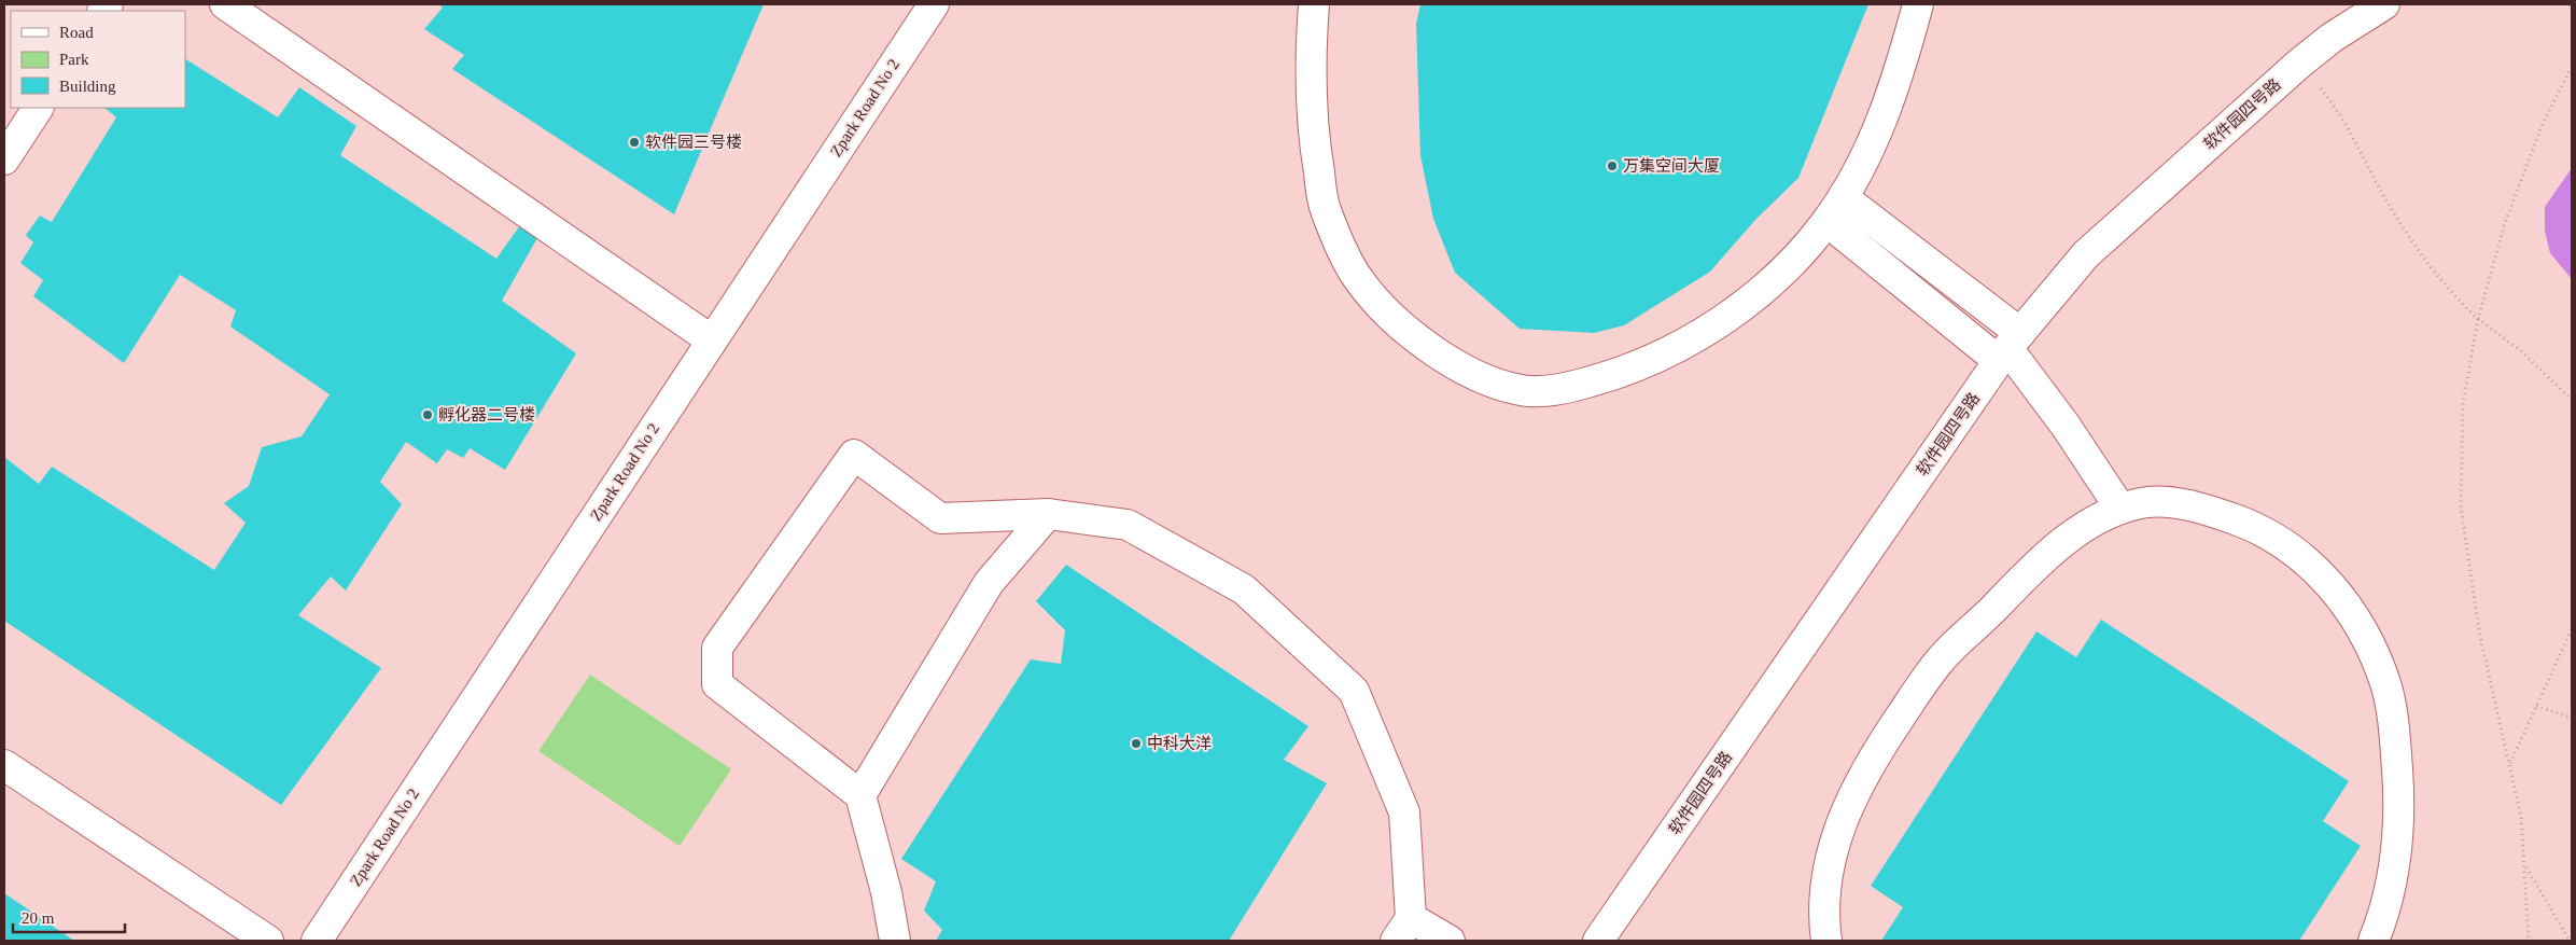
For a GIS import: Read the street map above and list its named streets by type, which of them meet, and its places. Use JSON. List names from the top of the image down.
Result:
{
  "streets": {
    "street": ["Zpark Road No 2", "软件园四号路"]
  },
  "places": [
    "软件园三号楼",
    "万集空间大厦",
    "孵化器二号楼",
    "中科大洋"
  ],
  "legend": ["Road", "Park", "Building"],
  "scale_bar": "20 m"
}
